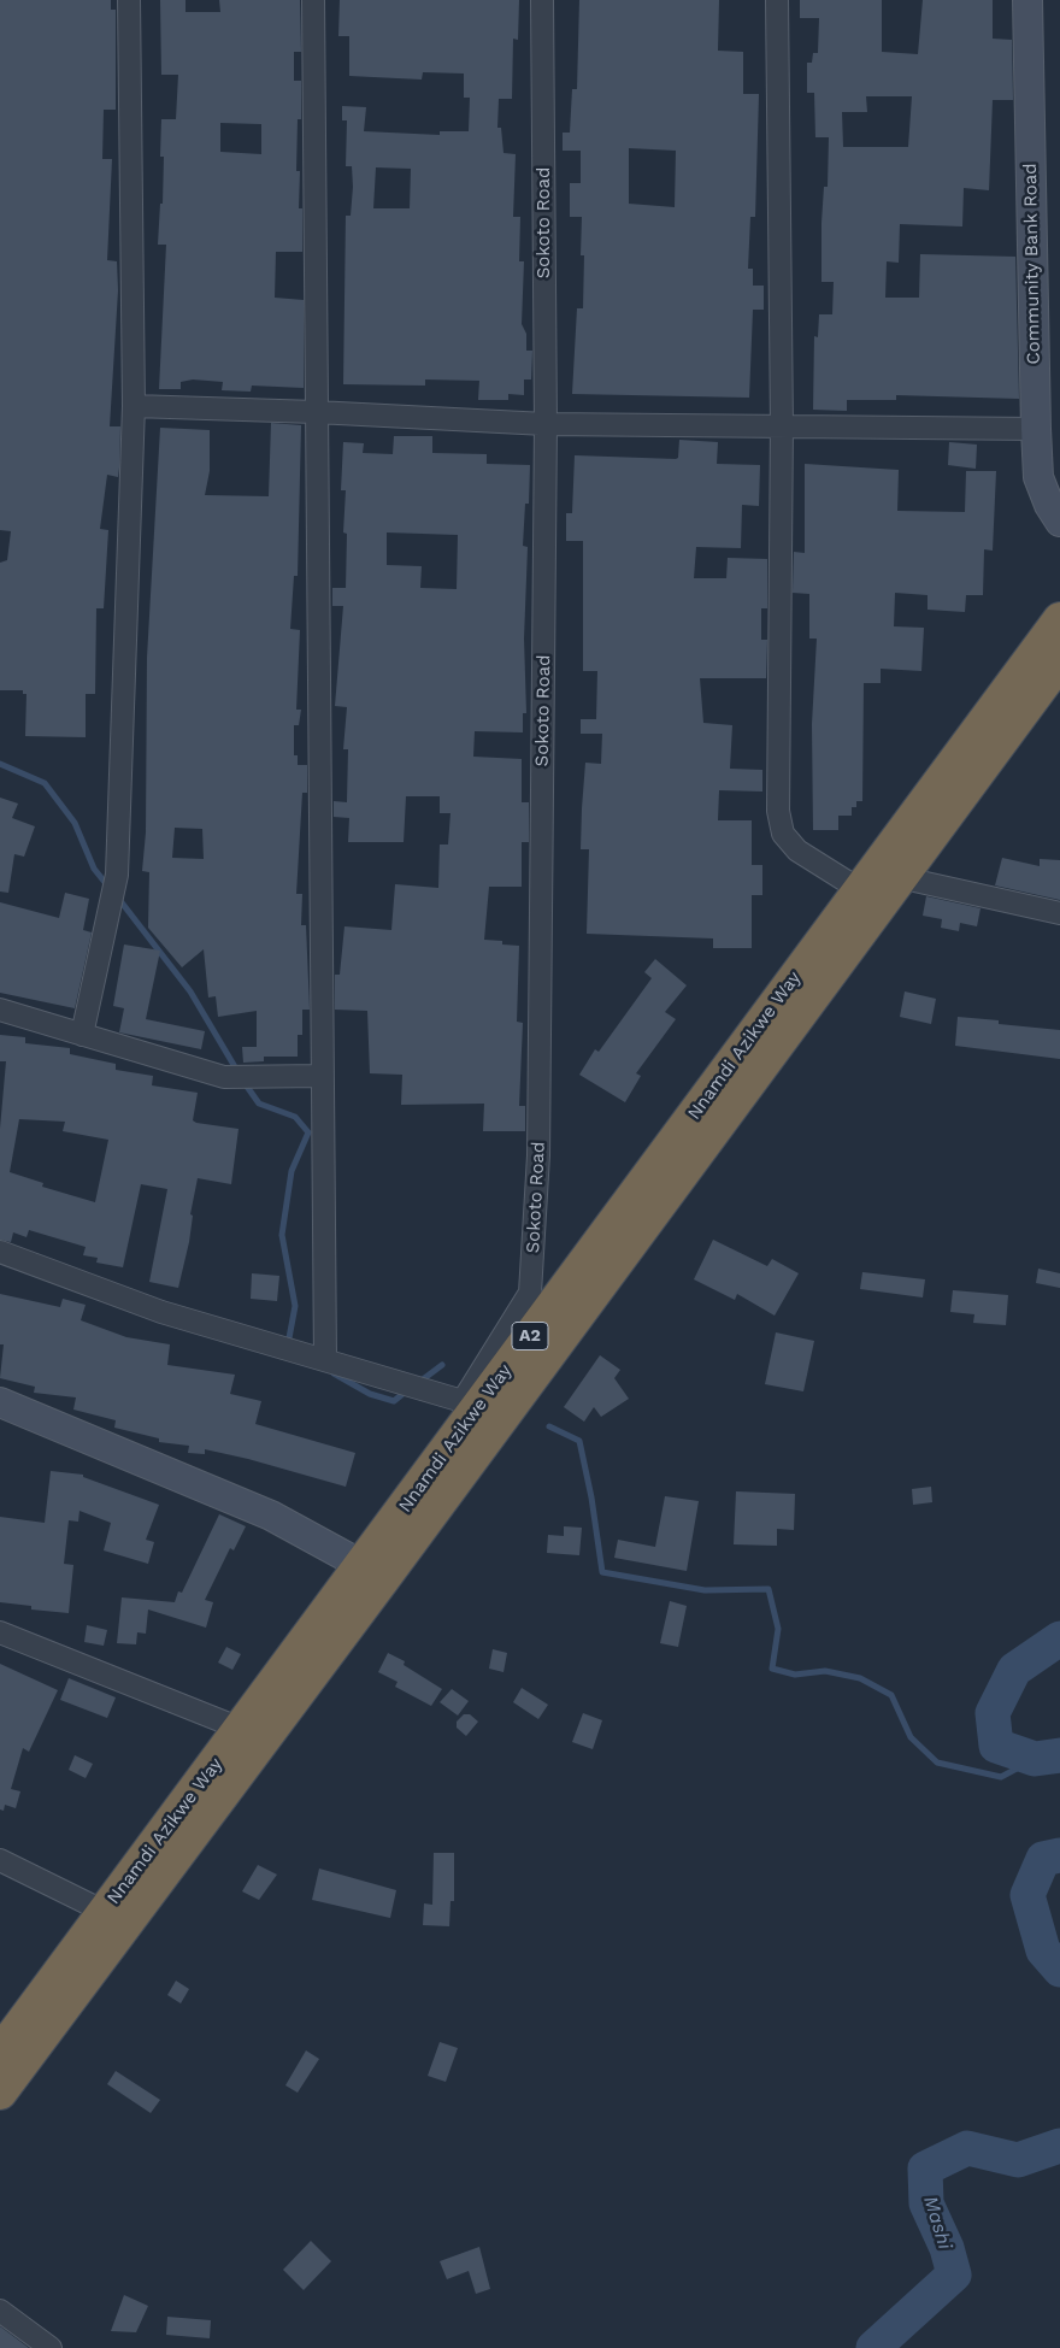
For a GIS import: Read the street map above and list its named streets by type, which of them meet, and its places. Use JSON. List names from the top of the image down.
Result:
{
  "streets": {
    "highway": ["Nnamdi Azikwe Way", "A2"],
    "street": ["Sokoto Road", "Community Bank Road"]
  },
  "water": ["Mashi"]
}
